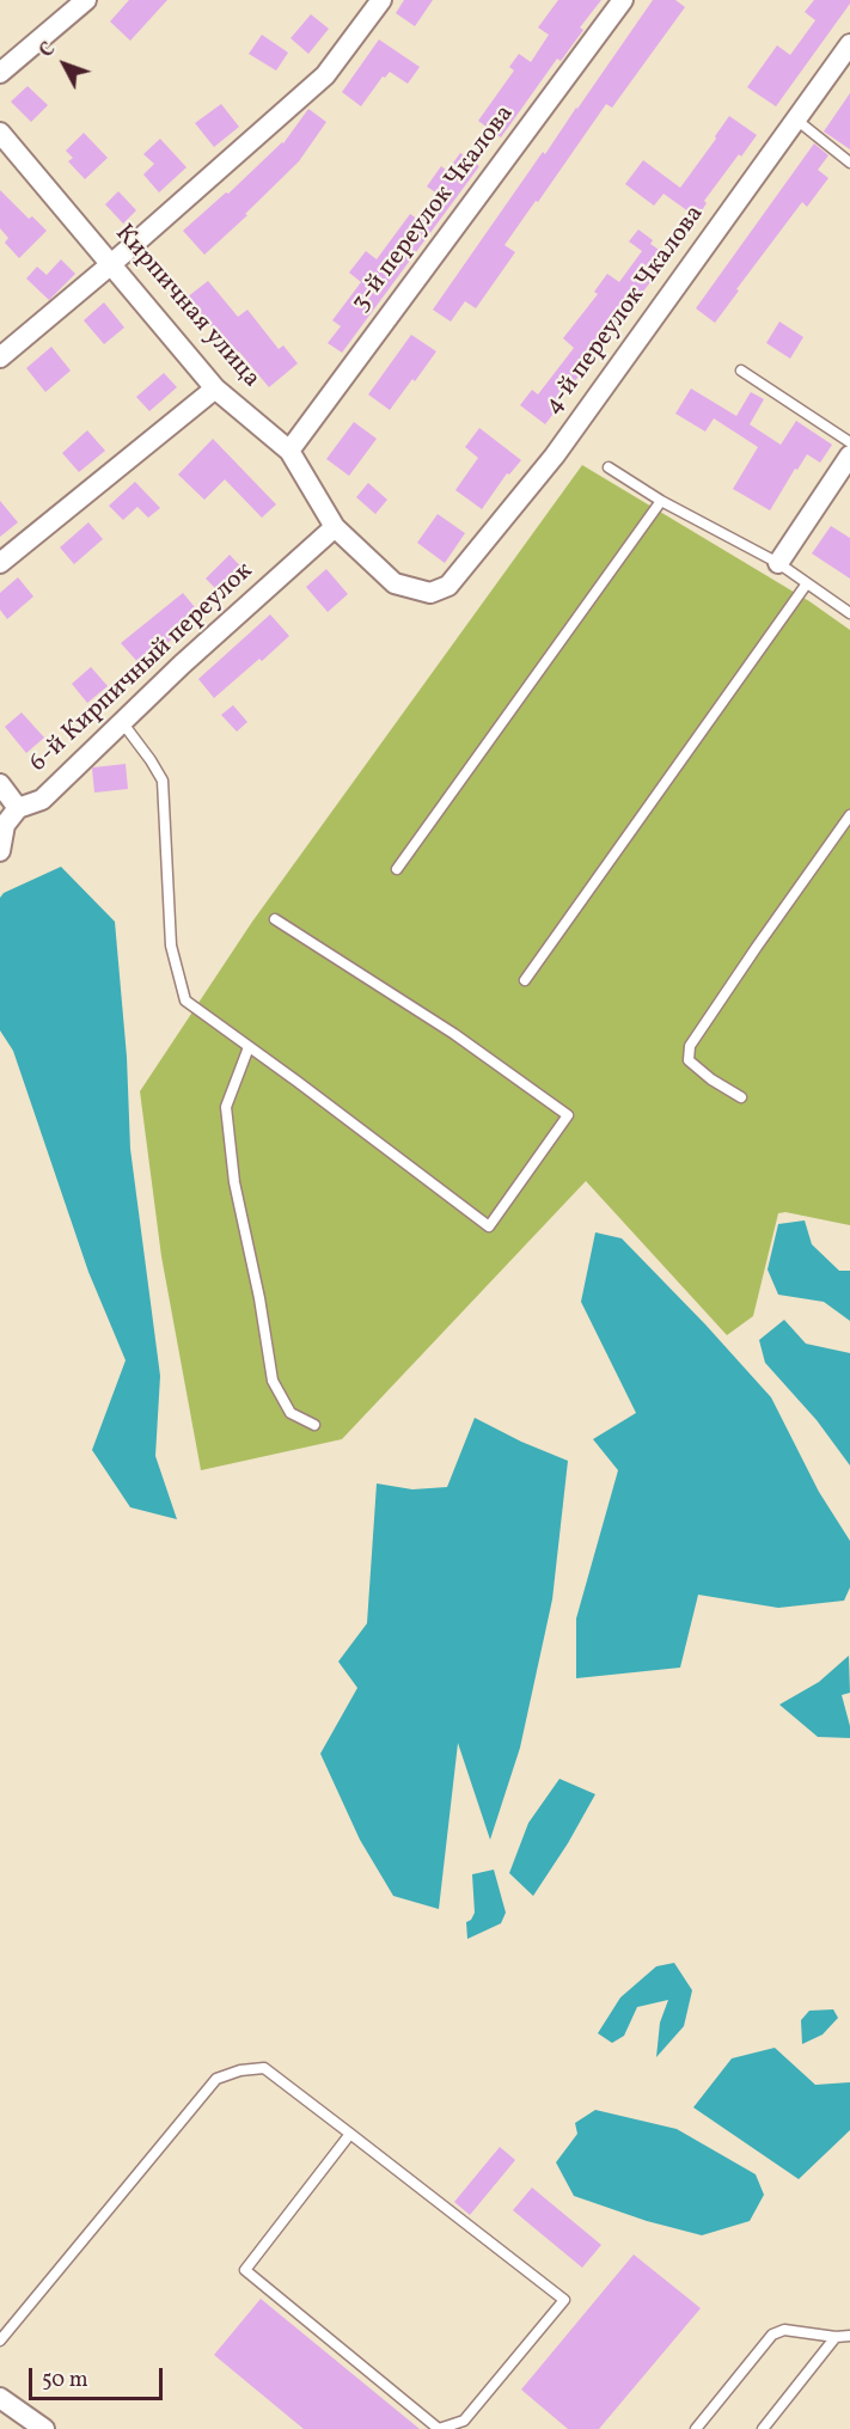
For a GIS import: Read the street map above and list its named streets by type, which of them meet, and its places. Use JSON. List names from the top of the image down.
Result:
{
  "streets": {
    "street": [
      "3-й переулок Чкалова",
      "Кирпичная улица",
      "4-й переулок Чкалова",
      "6-й Кирпичный переулок"
    ]
  },
  "crossings": [
    ["3-й переулок Чкалова", "Кирпичная улица"],
    ["Кирпичная улица", "4-й переулок Чкалова"],
    ["Кирпичная улица", "6-й Кирпичный переулок"]
  ],
  "scale_bar": "50 m",
  "north": "top left"
}
